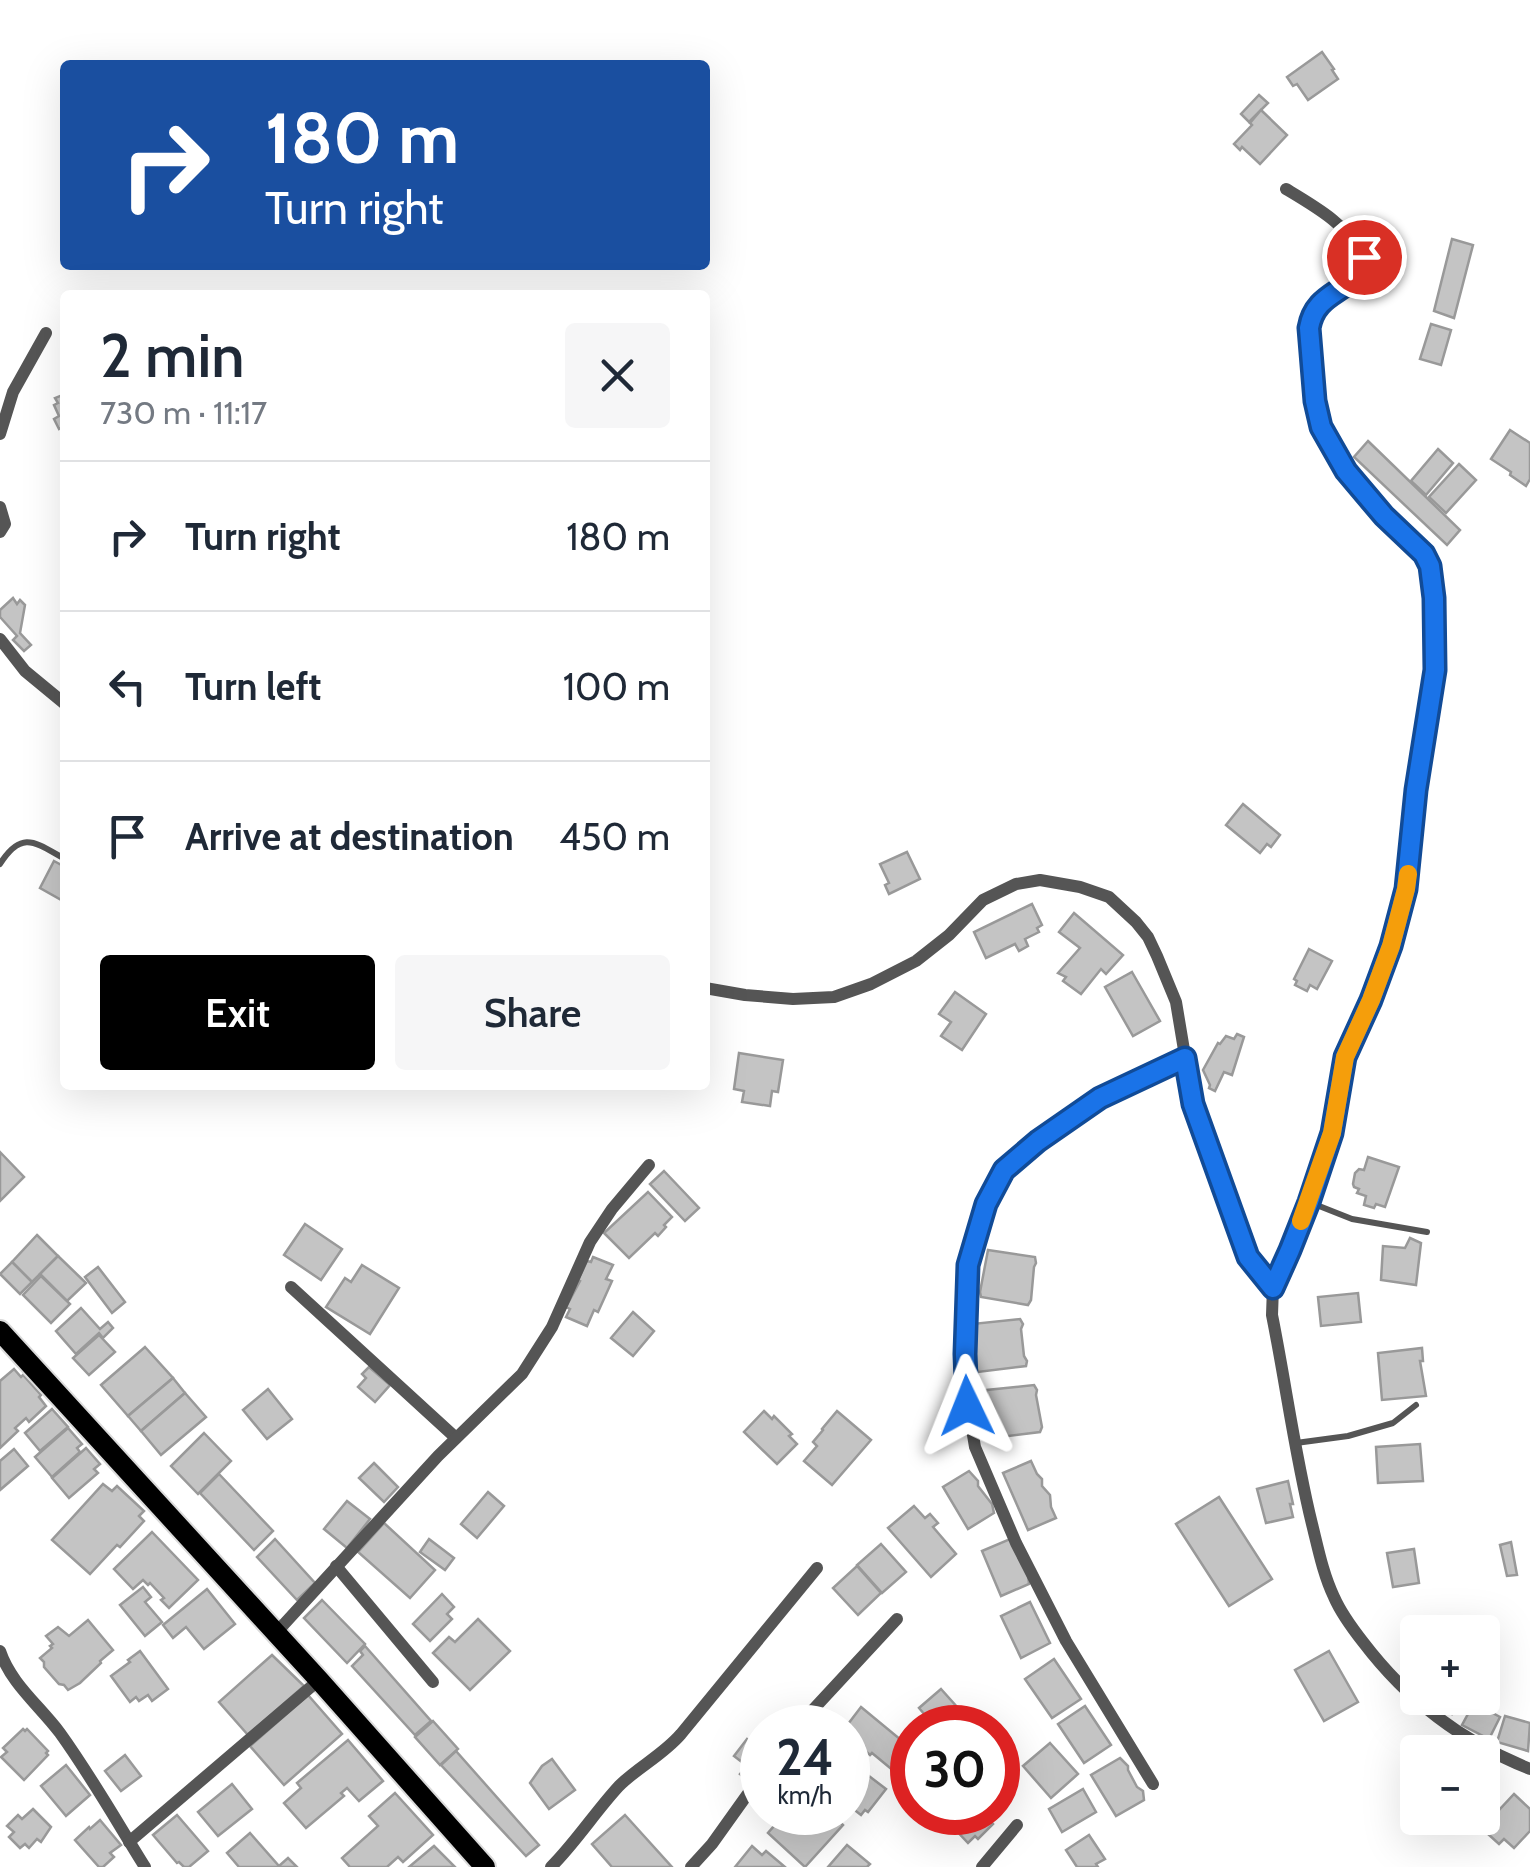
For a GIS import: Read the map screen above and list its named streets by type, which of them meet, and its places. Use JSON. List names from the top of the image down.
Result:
{
  "page": {
    "turn": ["180 m", "Turn right"],
    "heading": ["2 min", "730 m · 11:17"],
    "list": [
      {
        "name": "Turn right",
        "value": "180 m"
      },
      {
        "name": "Turn left",
        "value": "100 m"
      },
      {
        "name": "Arrive at destination",
        "value": "450 m"
      }
    ],
    "buttons": ["Exit", "Share"],
    "map_buttons": ["+", "−"],
    "speed": "24 km/h",
    "limit": "30"
  }
}
